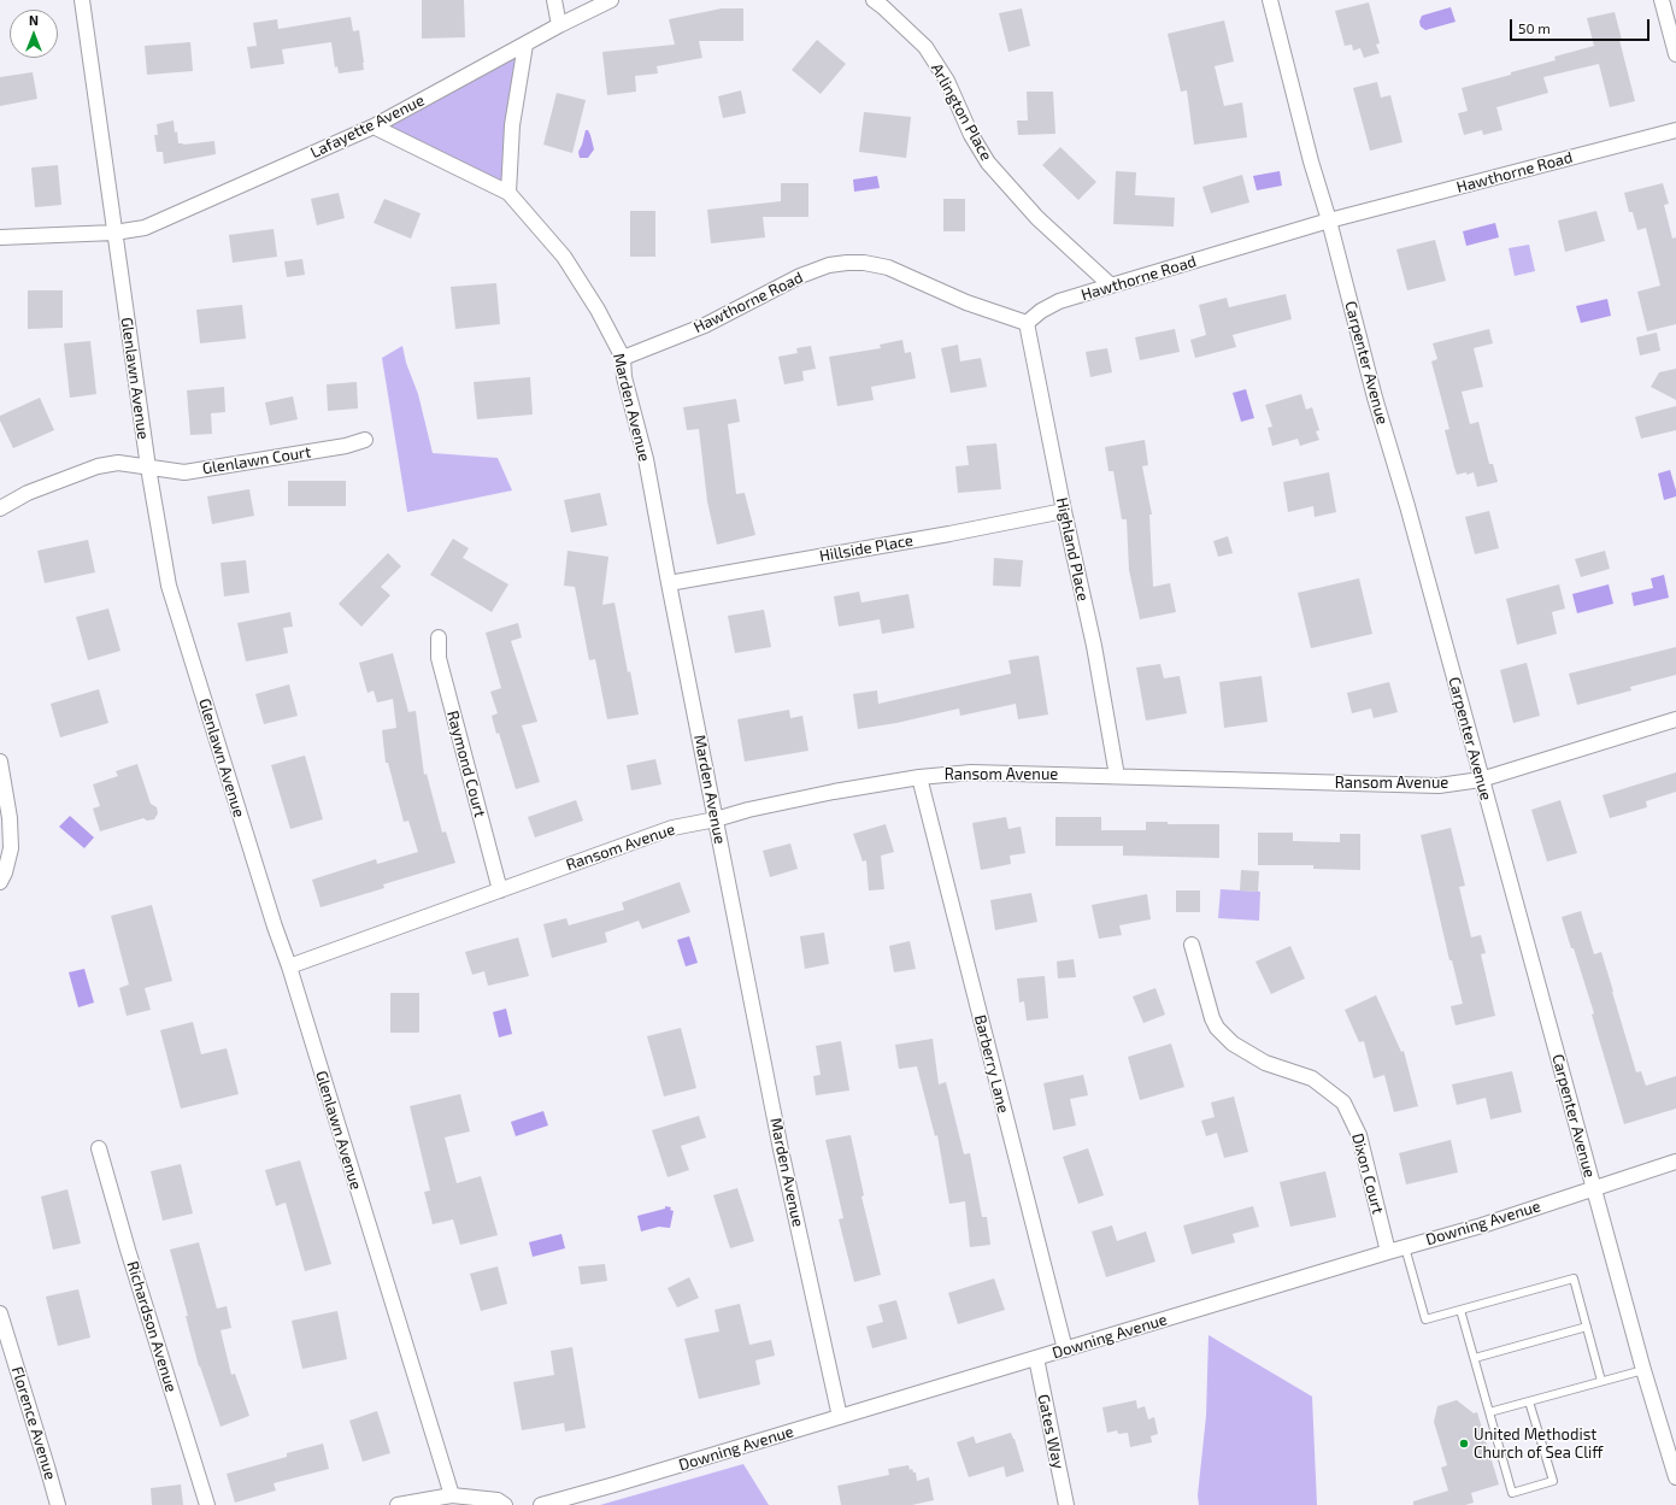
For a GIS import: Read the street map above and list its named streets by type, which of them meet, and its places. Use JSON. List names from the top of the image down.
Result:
{
  "streets": {
    "street": [
      "Arlington Place",
      "Lafayette Avenue",
      "Hawthorne Road",
      "Carpenter Avenue",
      "Glenlawn Avenue",
      "Marden Avenue",
      "Glenlawn Court",
      "Hillside Place",
      "Highland Place",
      "Raymond Court",
      "Ransom Avenue",
      "Barberry Lane",
      "Dixon Court",
      "Downing Avenue",
      "Richardson Avenue",
      "Florence Avenue",
      "Gates Way"
    ]
  },
  "crossings": [
    ["Arlington Place", "Hawthorne Road"],
    ["Lafayette Avenue", "Glenlawn Avenue"],
    ["Lafayette Avenue", "Marden Avenue"],
    ["Hawthorne Road", "Carpenter Avenue"],
    ["Hawthorne Road", "Marden Avenue"],
    ["Hawthorne Road", "Highland Place"],
    ["Carpenter Avenue", "Ransom Avenue"],
    ["Carpenter Avenue", "Downing Avenue"],
    ["Glenlawn Avenue", "Glenlawn Court"],
    ["Glenlawn Avenue", "Ransom Avenue"],
    ["Marden Avenue", "Hillside Place"],
    ["Marden Avenue", "Ransom Avenue"],
    ["Marden Avenue", "Downing Avenue"],
    ["Hillside Place", "Highland Place"],
    ["Highland Place", "Ransom Avenue"],
    ["Raymond Court", "Ransom Avenue"],
    ["Ransom Avenue", "Barberry Lane"],
    ["Barberry Lane", "Downing Avenue"],
    ["Dixon Court", "Downing Avenue"],
    ["Downing Avenue", "Gates Way"]
  ],
  "places": ["United Methodist Church of Sea Cliff"],
  "scale_bar": "50 m",
  "north": "top"
}
